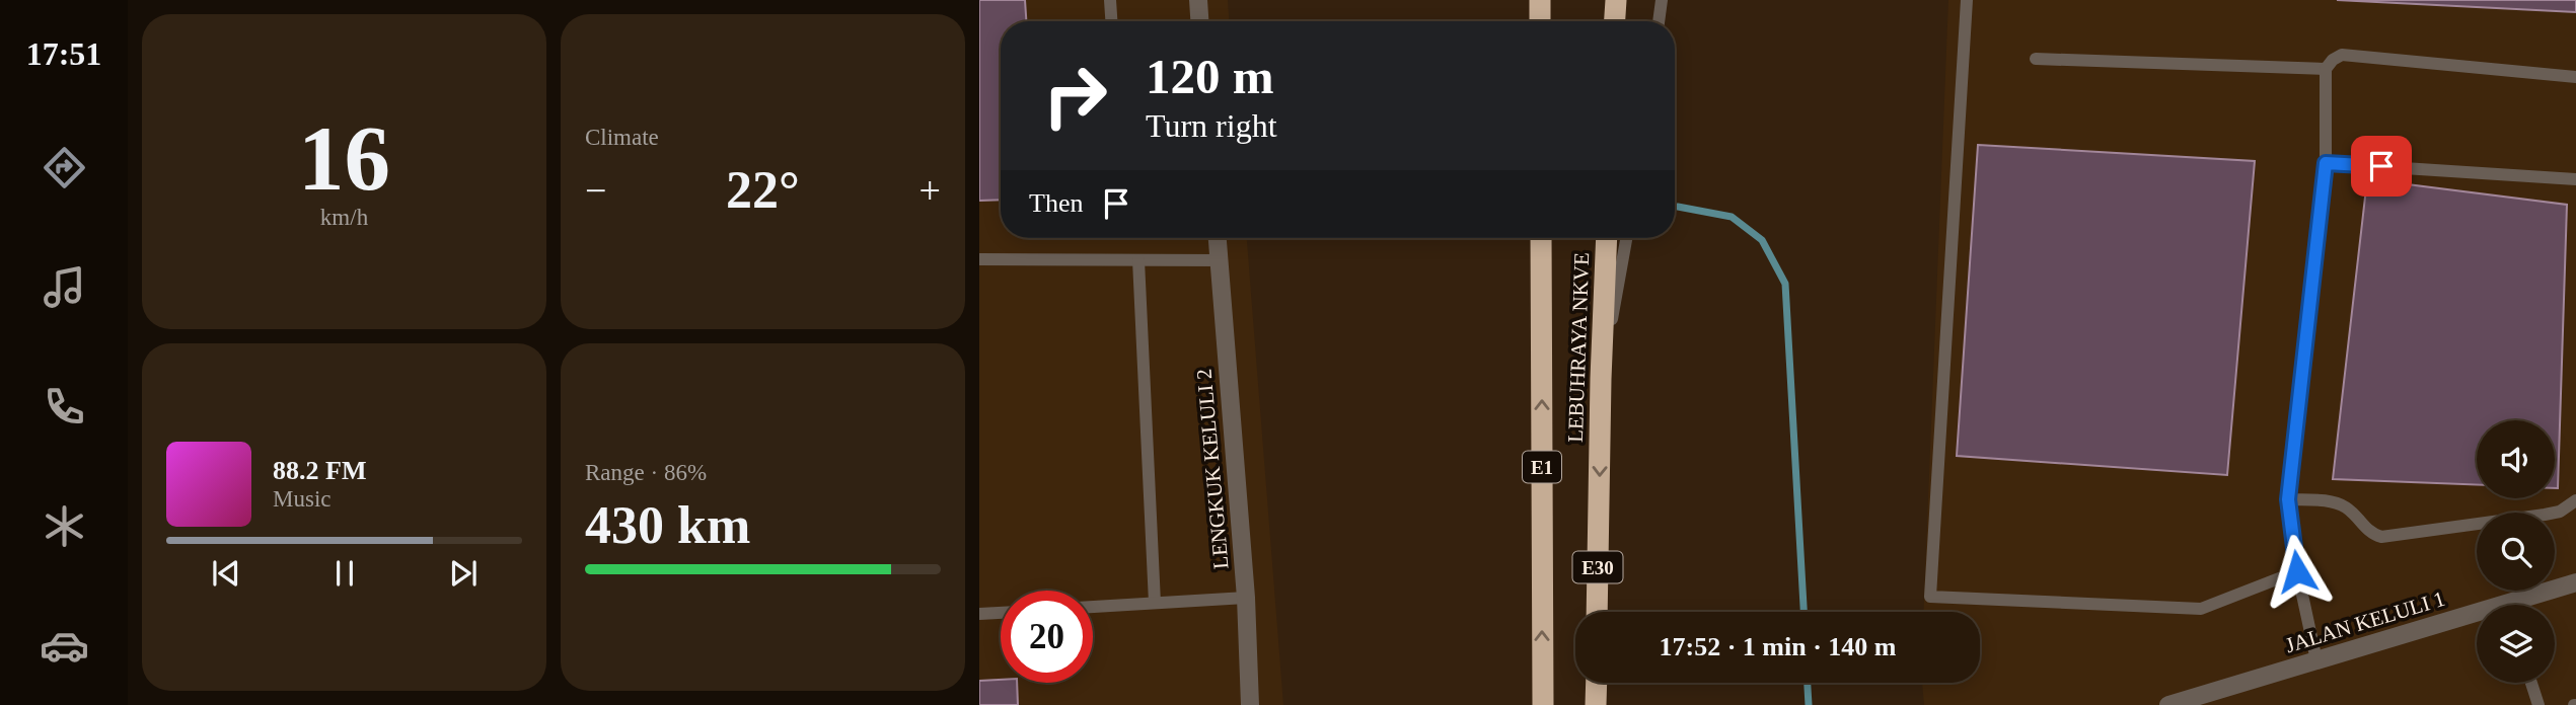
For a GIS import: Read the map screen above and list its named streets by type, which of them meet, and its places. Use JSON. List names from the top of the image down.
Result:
{
  "streets": {
    "highway": ["LEBUHRAYA NKVE", "E1", "E30"],
    "street": ["LENGKUK KELULI 2", "JALAN KELULI 1"]
  },
  "page": {
    "tabs": "17:51",
    "tile": [
      ["16", "km/h"],
      "Climate",
      ["Range · 86%", "430 km"]
    ],
    "turn": ["120 m", "Turn right"],
    "heat": ["−", "22°", "+"],
    "then": "Then",
    "song": ["88.2 FM", "Music"],
    "limit": "20",
    "trip": "17:52 · 1 min · 140 m"
  }
}
